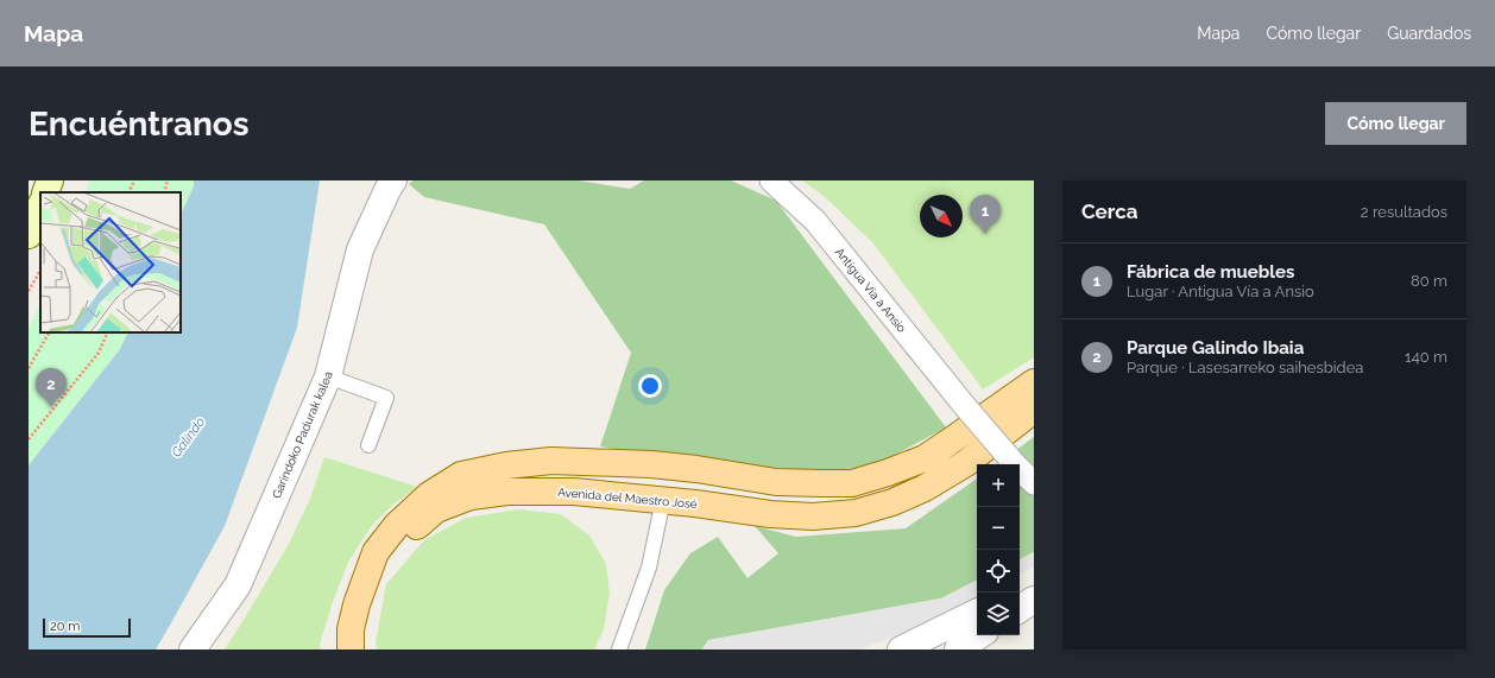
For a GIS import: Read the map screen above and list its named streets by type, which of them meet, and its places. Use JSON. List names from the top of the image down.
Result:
{
  "streets": {
    "main road": ["Avenida del Maestro José"],
    "street": ["Antigua Vía a Ansio", "Garindoko Padurak kalea"]
  },
  "water": ["Galindo"],
  "scale_bar": "20 m",
  "north": "bottom right",
  "page": {
    "header": "Mapa",
    "nav": ["Mapa", "Cómo llegar", "Guardados"],
    "buttons": "Cómo llegar",
    "title": "Encuéntranos",
    "heading": ["Cerca", "2 resultados"],
    "pins": ["1", "2"],
    "list": [
      {
        "mark": "1",
        "name": "Fábrica de muebles",
        "note": "Lugar · Antigua Vía a Ansio",
        "value": "80 m"
      },
      {
        "mark": "2",
        "name": "Parque Galindo Ibaia",
        "note": "Parque · Lasesarreko saihesbidea",
        "value": "140 m"
      }
    ],
    "map_buttons": ["+", "−"],
    "scale": "20 m"
  }
}
